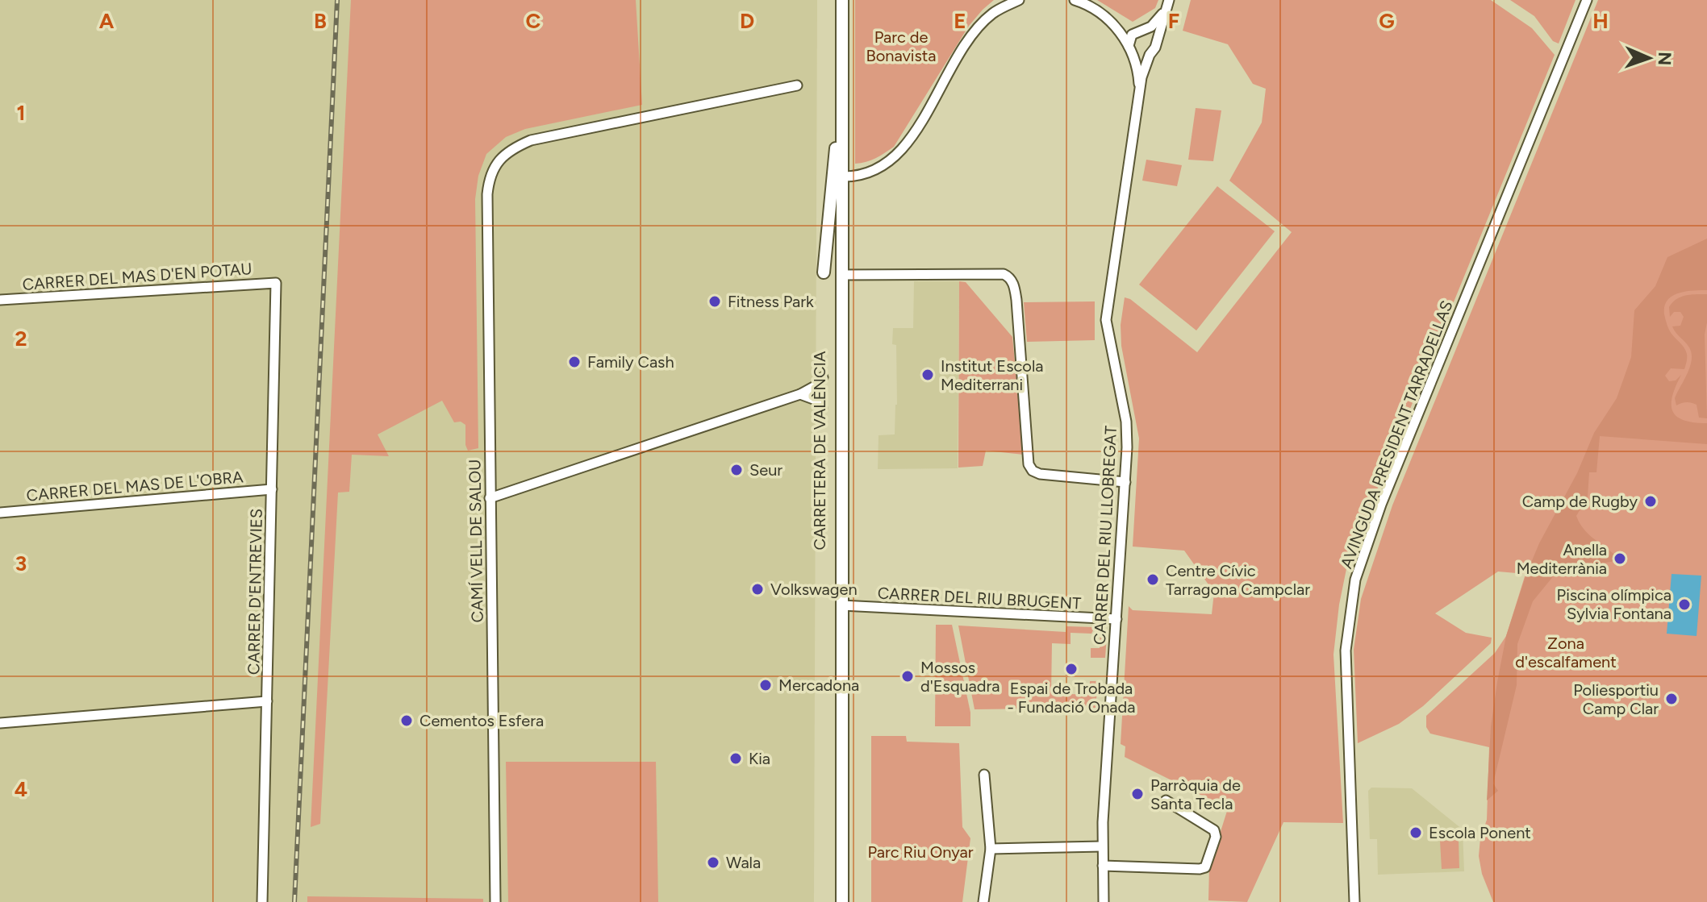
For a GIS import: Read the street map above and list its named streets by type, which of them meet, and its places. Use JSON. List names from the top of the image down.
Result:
{
  "streets": {
    "main road": ["CARRETERA DE VALÈNCIA"],
    "street": [
      "CARRER DEL MAS D'EN POTAU",
      "AVINGUDA PRESIDENT TARRADELLAS",
      "CARRER DEL MAS DE L'OBRA",
      "CARRER DEL RIU LLOBREGAT",
      "CAMÍ VELL DE SALOU",
      "CARRER D'ENTREVIES",
      "CARRER DEL RIU BRUGENT"
    ]
  },
  "crossings": [
    ["CARRER DEL MAS D'EN POTAU", "CARRER D'ENTREVIES"],
    ["CARRETERA DE VALÈNCIA", "CARRER DEL RIU BRUGENT"],
    ["CARRER DEL MAS DE L'OBRA", "CARRER D'ENTREVIES"],
    ["CARRER DEL RIU LLOBREGAT", "CARRER DEL RIU BRUGENT"]
  ],
  "parks": ["Parc de Bonavista", "Zona d'escalfament", "Parc Riu Onyar"],
  "places": [
    "Fitness Park",
    "Family Cash",
    "Institut Escola Mediterrani",
    "Seur",
    "Camp de Rugby",
    "Anella Mediterrània",
    "Centre Cívic Tarragona Campclar",
    "Volkswagen",
    "Piscina olímpica Sylvia Fontana",
    "Espai de Trobada - Fundació Onada",
    "Mossos d'Esquadra",
    "Mercadona",
    "Poliesportiu Camp Clar",
    "Cementos Esfera",
    "Kia",
    "Parròquia de Santa Tecla",
    "Escola Ponent",
    "Wala"
  ],
  "north": "right",
  "grid": {
    "columns": [
      "A",
      "B",
      "C",
      "D",
      "E",
      "F",
      "G",
      "H"
    ],
    "rows": [
      "1",
      "2",
      "3",
      "4"
    ]
  }
}
